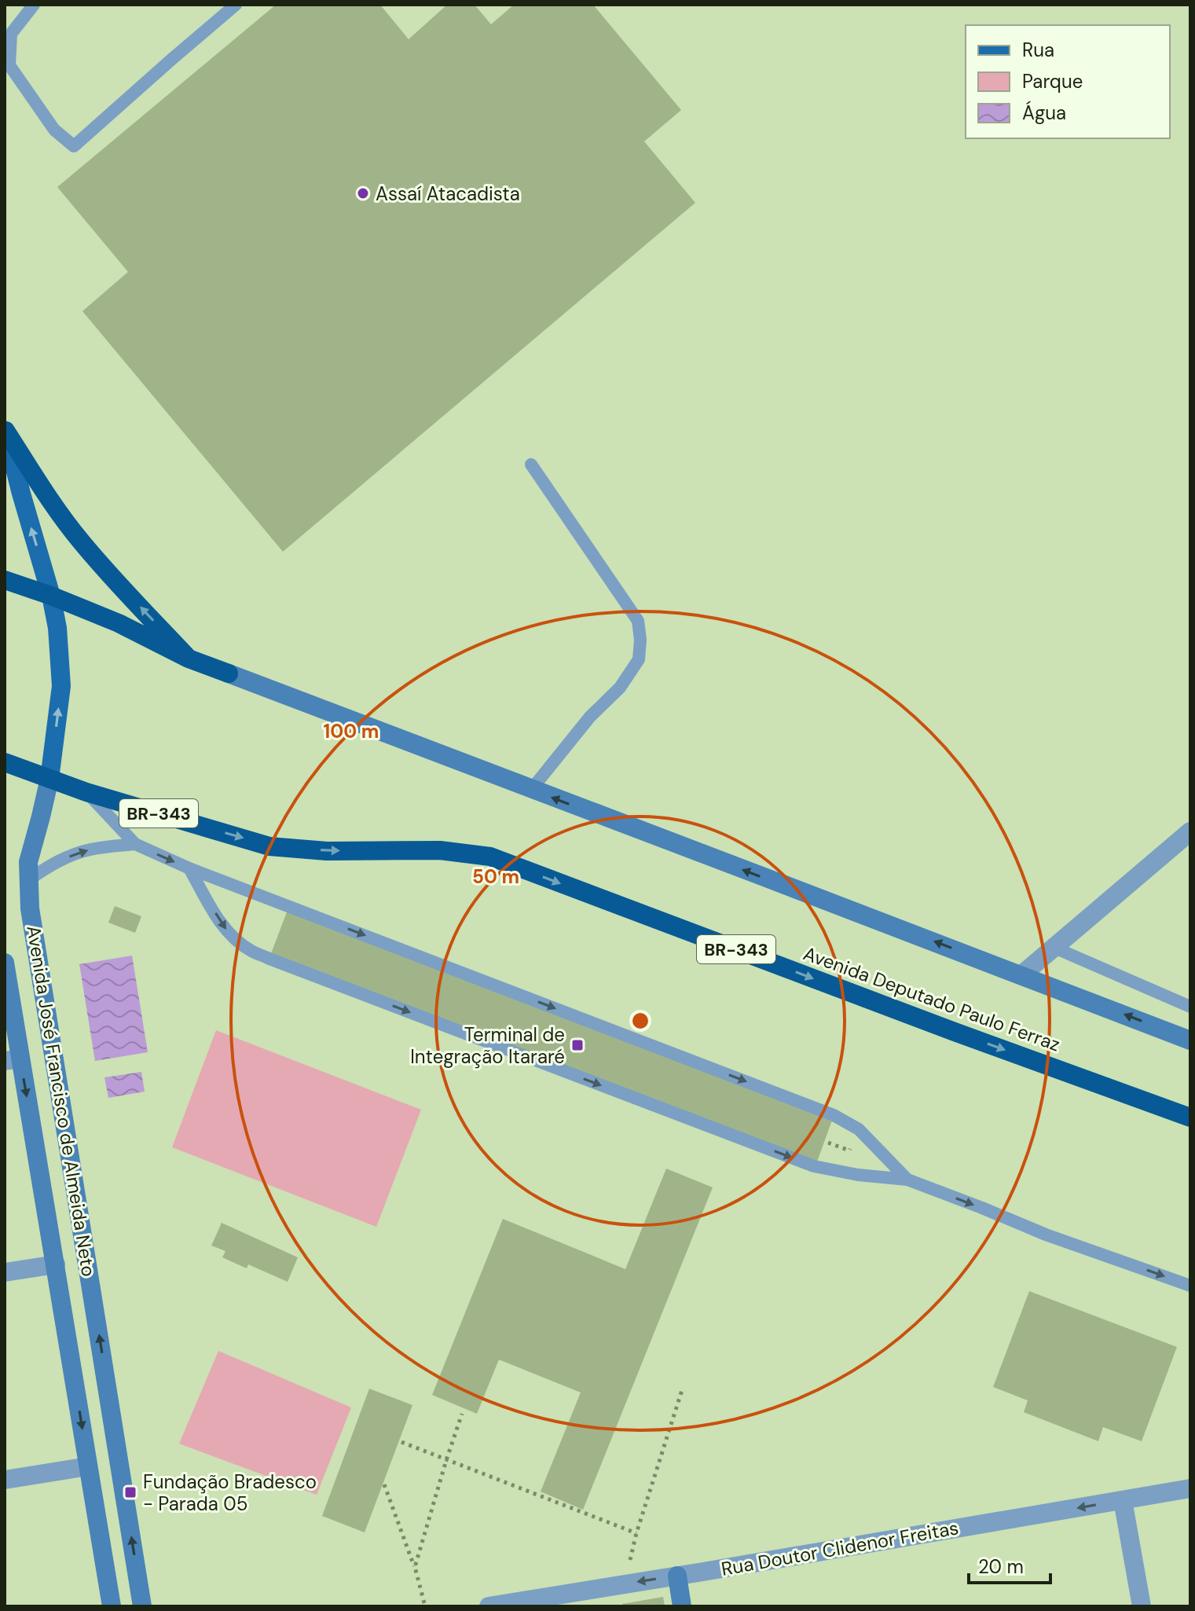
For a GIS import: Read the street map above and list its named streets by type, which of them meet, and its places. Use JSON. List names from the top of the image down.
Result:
{
  "streets": {
    "highway": ["BR-343", "Avenida Deputado Paulo Ferraz"],
    "main road": ["Avenida José Francisco de Almeida Neto"],
    "street": ["Rua Doutor Clidenor Freitas"]
  },
  "crossings": [
    ["Avenida Deputado Paulo Ferraz", "Avenida José Francisco de Almeida Neto"]
  ],
  "one_way": ["Avenida Deputado Paulo Ferraz", "Rua Doutor Clidenor Freitas"],
  "places": {
    "other": ["Assaí Atacadista"],
    "transit": ["Terminal de Integração Itararé", "Fundação Bradesco - Parada 05"]
  },
  "legend": ["Rua", "Parque", "Água"],
  "scale_bar": "20 m",
  "rings": ["100 m", "50 m"]
}
